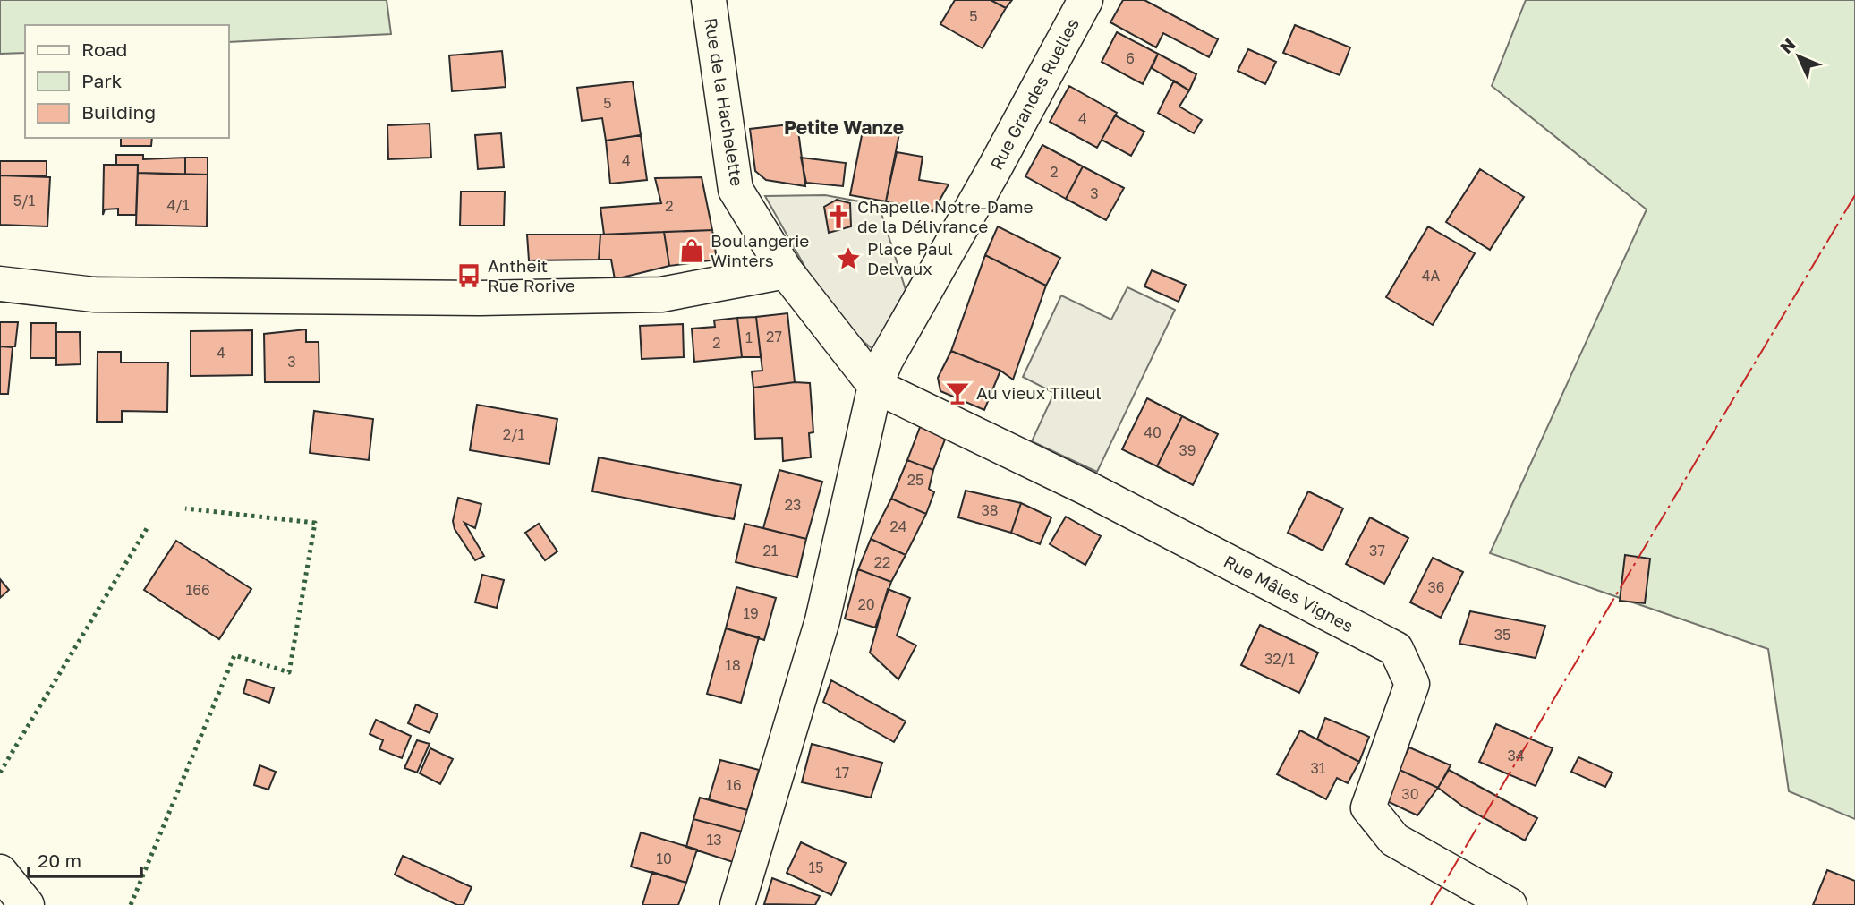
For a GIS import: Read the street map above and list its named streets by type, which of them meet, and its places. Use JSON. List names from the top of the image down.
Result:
{
  "streets": {
    "street": ["Rue Grandes Ruelles", "Rue de la Hachelette", "Rue Mâles Vignes"]
  },
  "crossings": [
    ["Rue Grandes Ruelles", "Rue de la Hachelette"],
    ["Rue Grandes Ruelles", "Rue Mâles Vignes"],
    ["Rue de la Hachelette", "Rue Mâles Vignes"]
  ],
  "districts": ["Petite Wanze"],
  "places": {
    "church": ["Chapelle Notre-Dame de la Délivrance"],
    "shop": ["Boulangerie Winters"],
    "place": ["Place Paul Delvaux"],
    "bus stop": ["Antheit Rue Rorive"],
    "bar": ["Au vieux Tilleul"]
  },
  "house_numbers": [
    "5",
    "6",
    "5",
    "4",
    "4",
    "2",
    "3",
    "5/1",
    "4/1",
    "2",
    "4A",
    "27",
    "1",
    "2",
    "4",
    "3",
    "40",
    "2/1",
    "39",
    "25",
    "23",
    "38",
    "24",
    "21",
    "37",
    "22",
    "36",
    "166",
    "20",
    "19",
    "35",
    "32/1",
    "18",
    "34",
    "31",
    "17",
    "16",
    "30",
    "13",
    "10",
    "15"
  ],
  "legend": ["Road", "Park", "Building"],
  "scale_bar": "20 m",
  "north": "top left"
}
